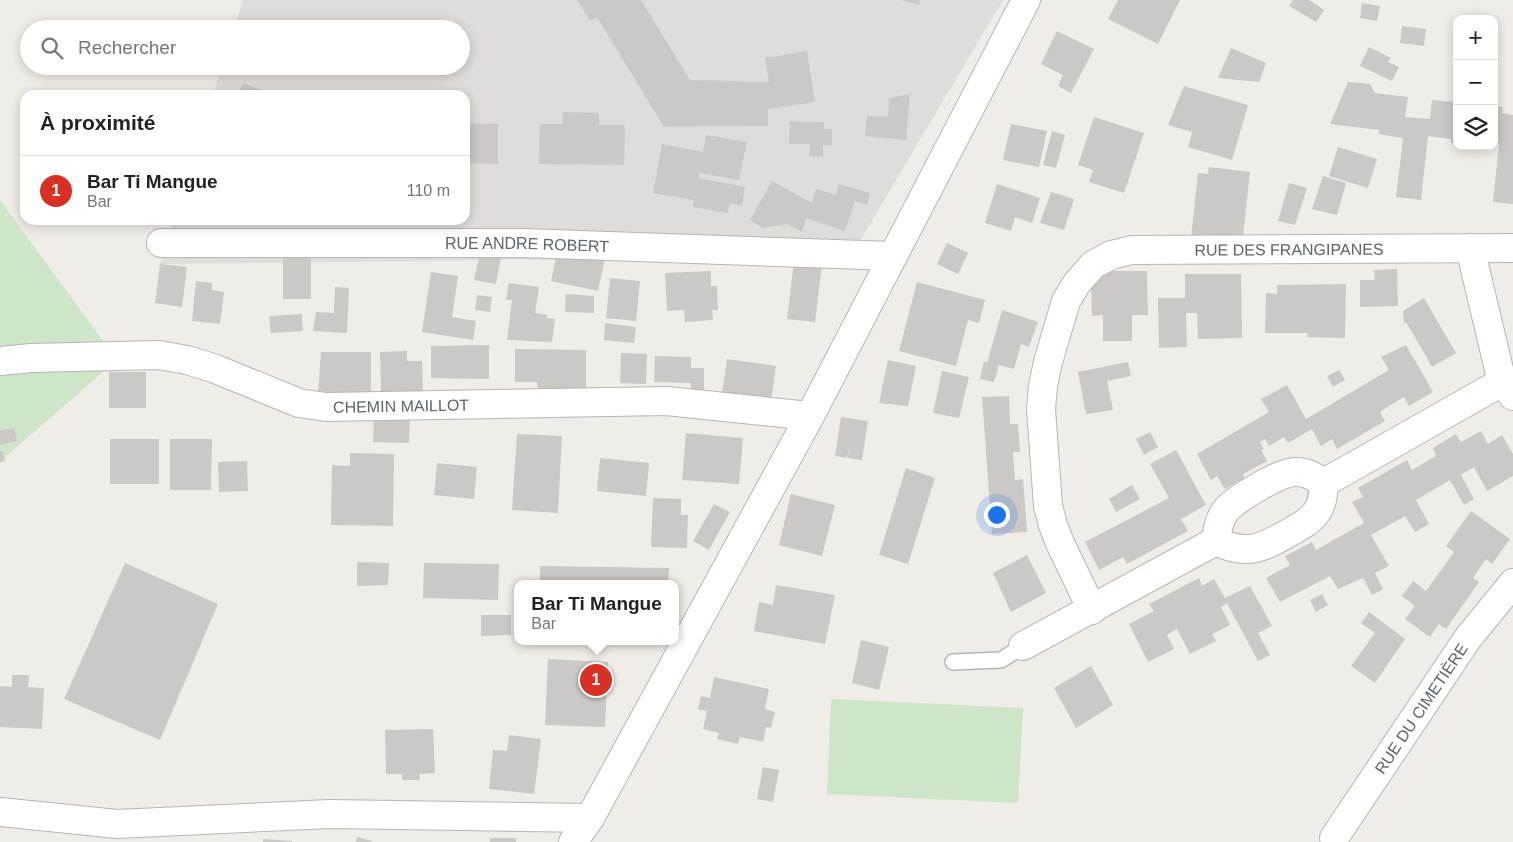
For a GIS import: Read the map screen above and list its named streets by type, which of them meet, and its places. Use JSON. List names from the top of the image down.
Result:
{
  "streets": {
    "street": [
      "RUE ANDRE ROBERT",
      "RUE DES FRANGIPANES",
      "CHEMIN MAILLOT",
      "RUE DU CIMETIÈRE"
    ]
  },
  "page": {
    "map_buttons": ["+", "−"],
    "search": "Rechercher",
    "heading": "À proximité",
    "list": [
      {
        "mark": "1",
        "name": "Bar Ti Mangue",
        "note": "Bar",
        "value": "110 m"
      }
    ],
    "popup": ["Bar Ti Mangue", "Bar"],
    "pins": "1"
  }
}
